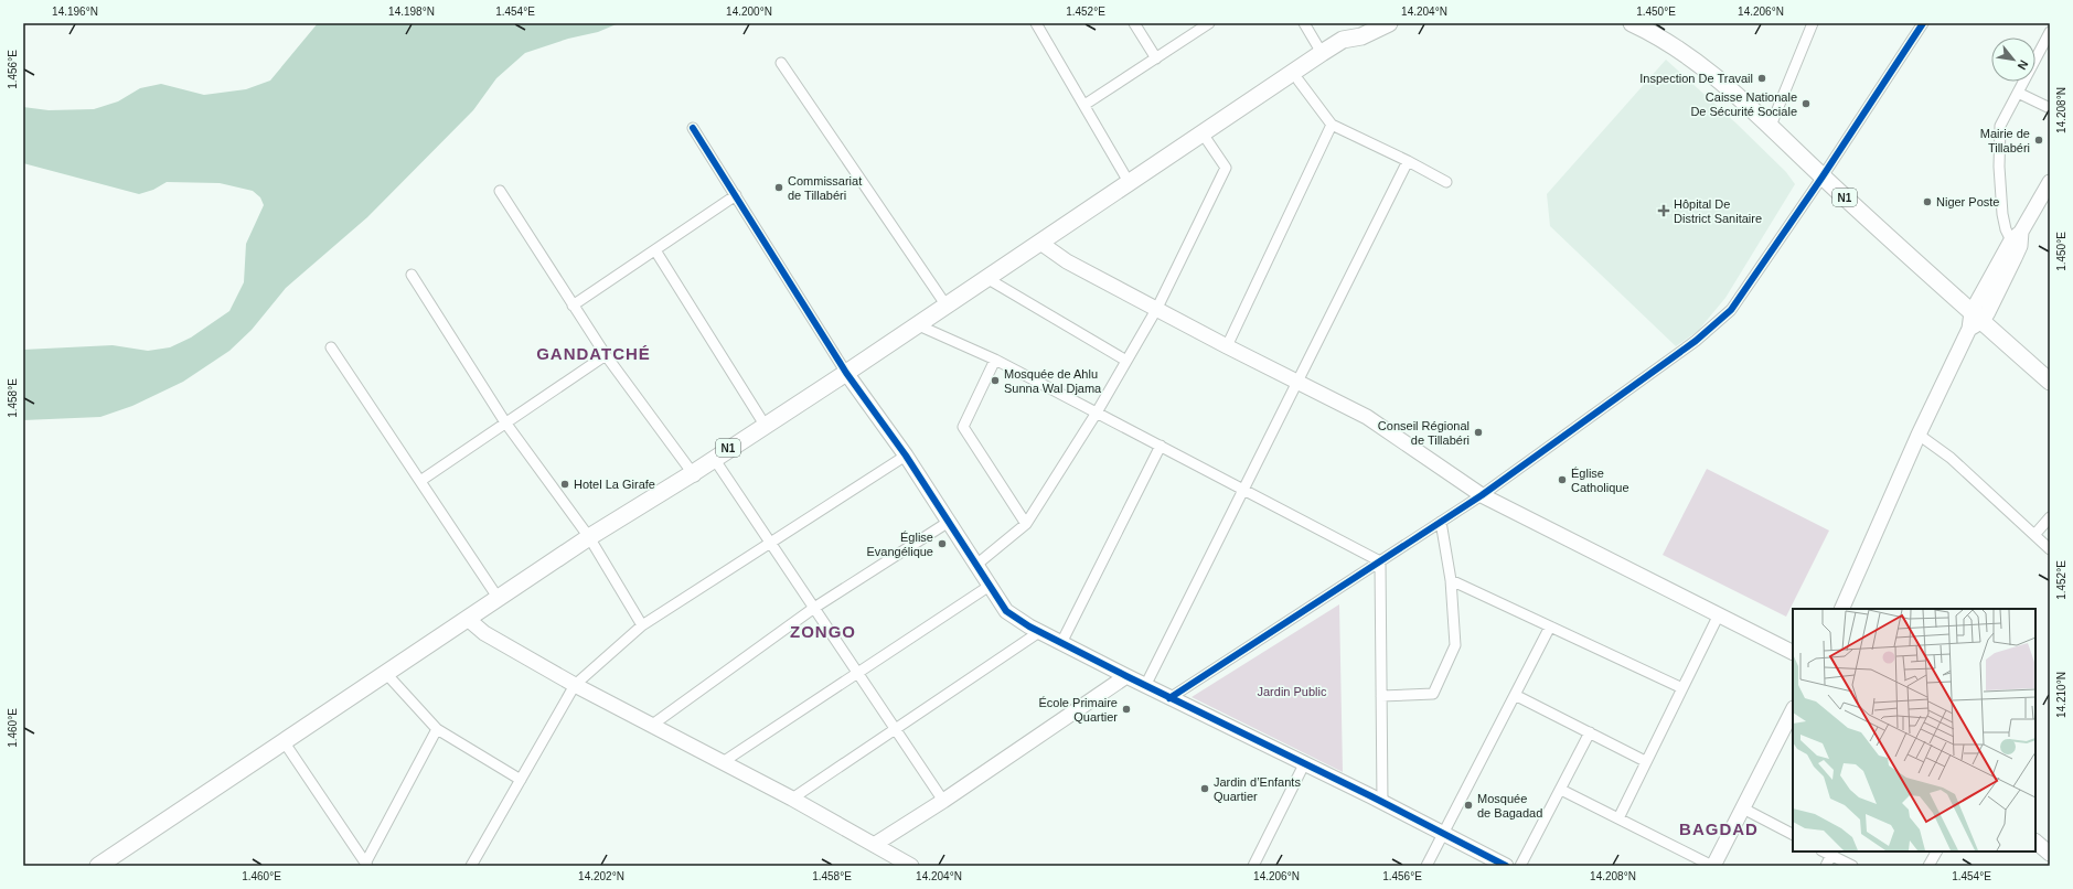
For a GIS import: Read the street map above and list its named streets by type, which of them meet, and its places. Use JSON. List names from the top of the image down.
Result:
{
  "streets": {
    "main road": ["N1"]
  },
  "districts": ["GANDATCHÉ", "ZONGO", "BAGDAD"],
  "parks": ["Jardin Public"],
  "places": {
    "other": [
      "Inspection De Travail",
      "Caisse Nationale De Sécurité Sociale",
      "Mairie de Tillabéri",
      "Commissariat de Tillabéri",
      "Niger Poste",
      "Mosquée de Ahlu Sunna Wal Djama",
      "Conseil Régional de Tillabéri",
      "Église Catholique",
      "Hotel La Girafe",
      "Église Evangélique",
      "École Primaire Quartier",
      "Jardin d’Enfants Quartier",
      "Mosquée de Bagadad"
    ],
    "health": ["Hôpital De District Sanitaire"]
  },
  "north": "bottom right",
  "coordinates": [
    "14.196°N",
    "14.198°N",
    "1.454°E",
    "14.200°N",
    "1.452°E",
    "14.204°N",
    "1.450°E",
    "14.206°N",
    "1.456°E",
    "14.208°N",
    "1.458°E",
    "14.210°N",
    "1.460°E",
    "14.202°N"
  ]
}
